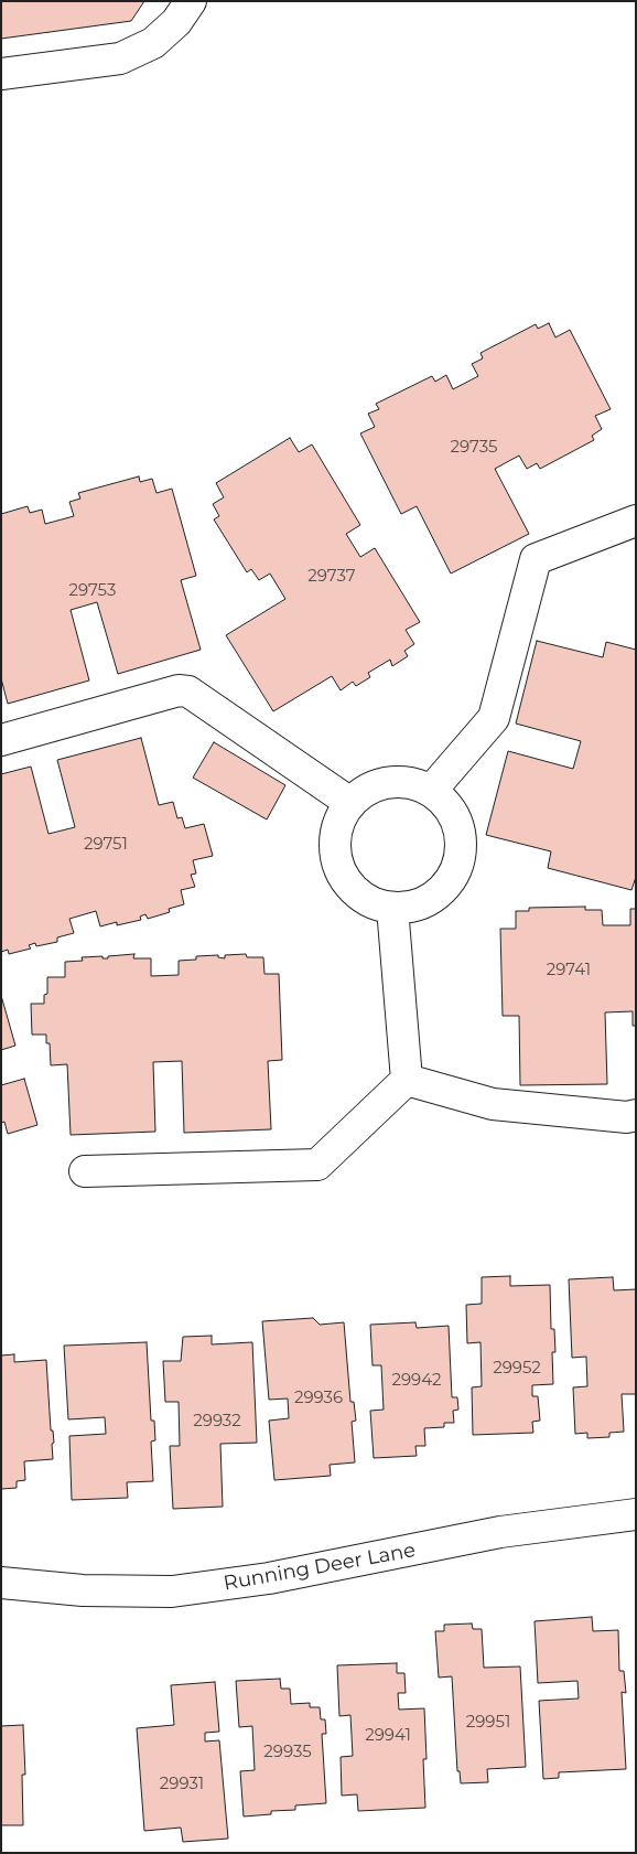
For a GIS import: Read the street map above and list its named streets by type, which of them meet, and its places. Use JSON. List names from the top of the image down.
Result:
{
  "streets": {
    "street": ["Running Deer Lane"]
  },
  "house_numbers": [
    "29735",
    "29737",
    "29753",
    "29751",
    "29741",
    "29952",
    "29942",
    "29936",
    "29932",
    "29951",
    "29941",
    "29935",
    "29931"
  ]
}
